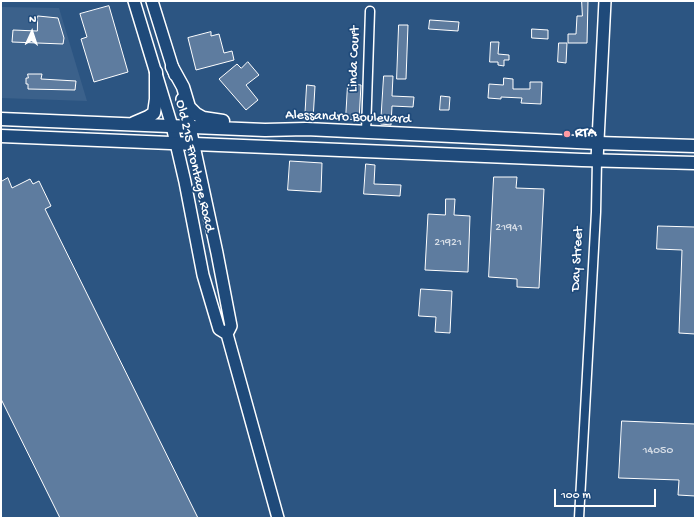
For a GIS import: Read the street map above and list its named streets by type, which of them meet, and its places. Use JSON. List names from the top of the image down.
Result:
{
  "streets": {
    "main road": ["Alessandro Boulevard"],
    "street": ["Linda Court", "Old 215 Frontage Road", "Day Street"]
  },
  "crossings": [
    ["Linda Court", "Alessandro Boulevard"],
    ["Alessandro Boulevard", "Old 215 Frontage Road"],
    ["Alessandro Boulevard", "Day Street"]
  ],
  "places": ["RTA"],
  "house_numbers": ["21941", "21921", "14050"],
  "scale_bar": "100 m",
  "north": "top"
}
